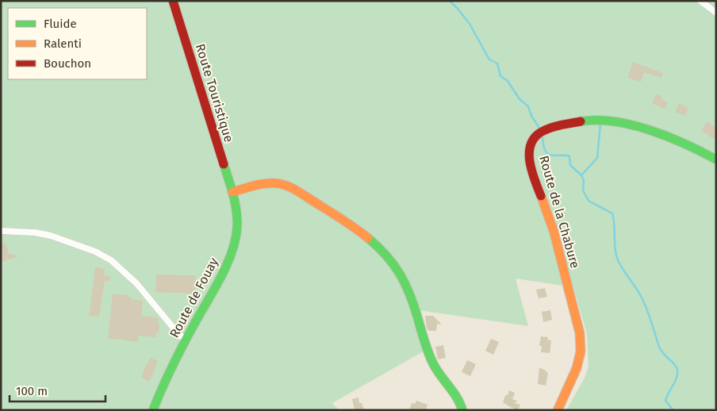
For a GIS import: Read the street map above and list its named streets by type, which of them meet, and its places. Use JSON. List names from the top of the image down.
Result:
{
  "streets": {
    "street": ["Route Touristique", "Route de la Chabure", "Route de Fouay"]
  },
  "crossings": [
    ["Route Touristique", "Route de Fouay"]
  ],
  "legend": ["Fluide", "Ralenti", "Bouchon"],
  "scale_bar": "100 m"
}
